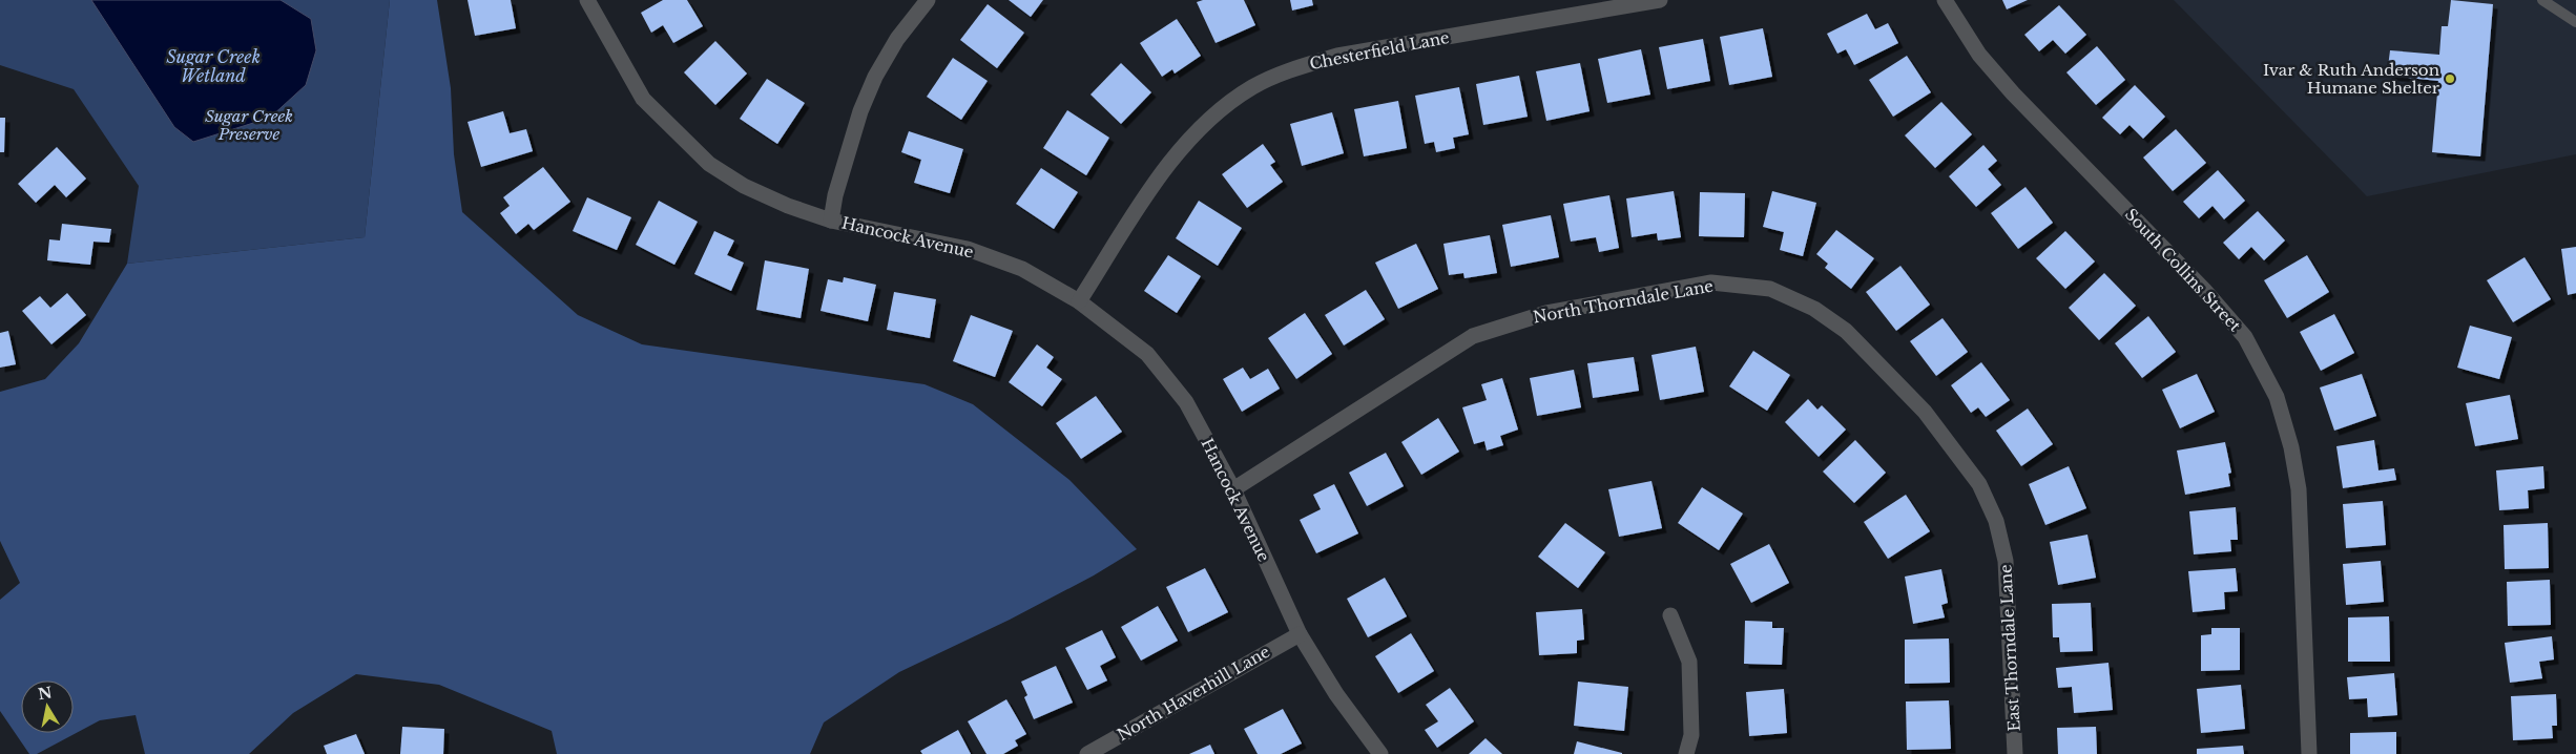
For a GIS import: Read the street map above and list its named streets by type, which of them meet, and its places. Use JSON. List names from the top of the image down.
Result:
{
  "streets": {
    "street": [
      "Chesterfield Lane",
      "Hancock Avenue",
      "South Collins Street",
      "North Thorndale Lane",
      "East Thorndale Lane",
      "North Haverhill Lane"
    ]
  },
  "crossings": [
    ["Chesterfield Lane", "Hancock Avenue"],
    ["Hancock Avenue", "North Thorndale Lane"],
    ["Hancock Avenue", "North Haverhill Lane"],
    ["North Thorndale Lane", "East Thorndale Lane"]
  ],
  "water": ["Sugar Creek Wetland"],
  "parks": ["Sugar Creek Preserve"],
  "places": ["Ivar & Ruth Anderson Humane Shelter"],
  "north": "top"
}
